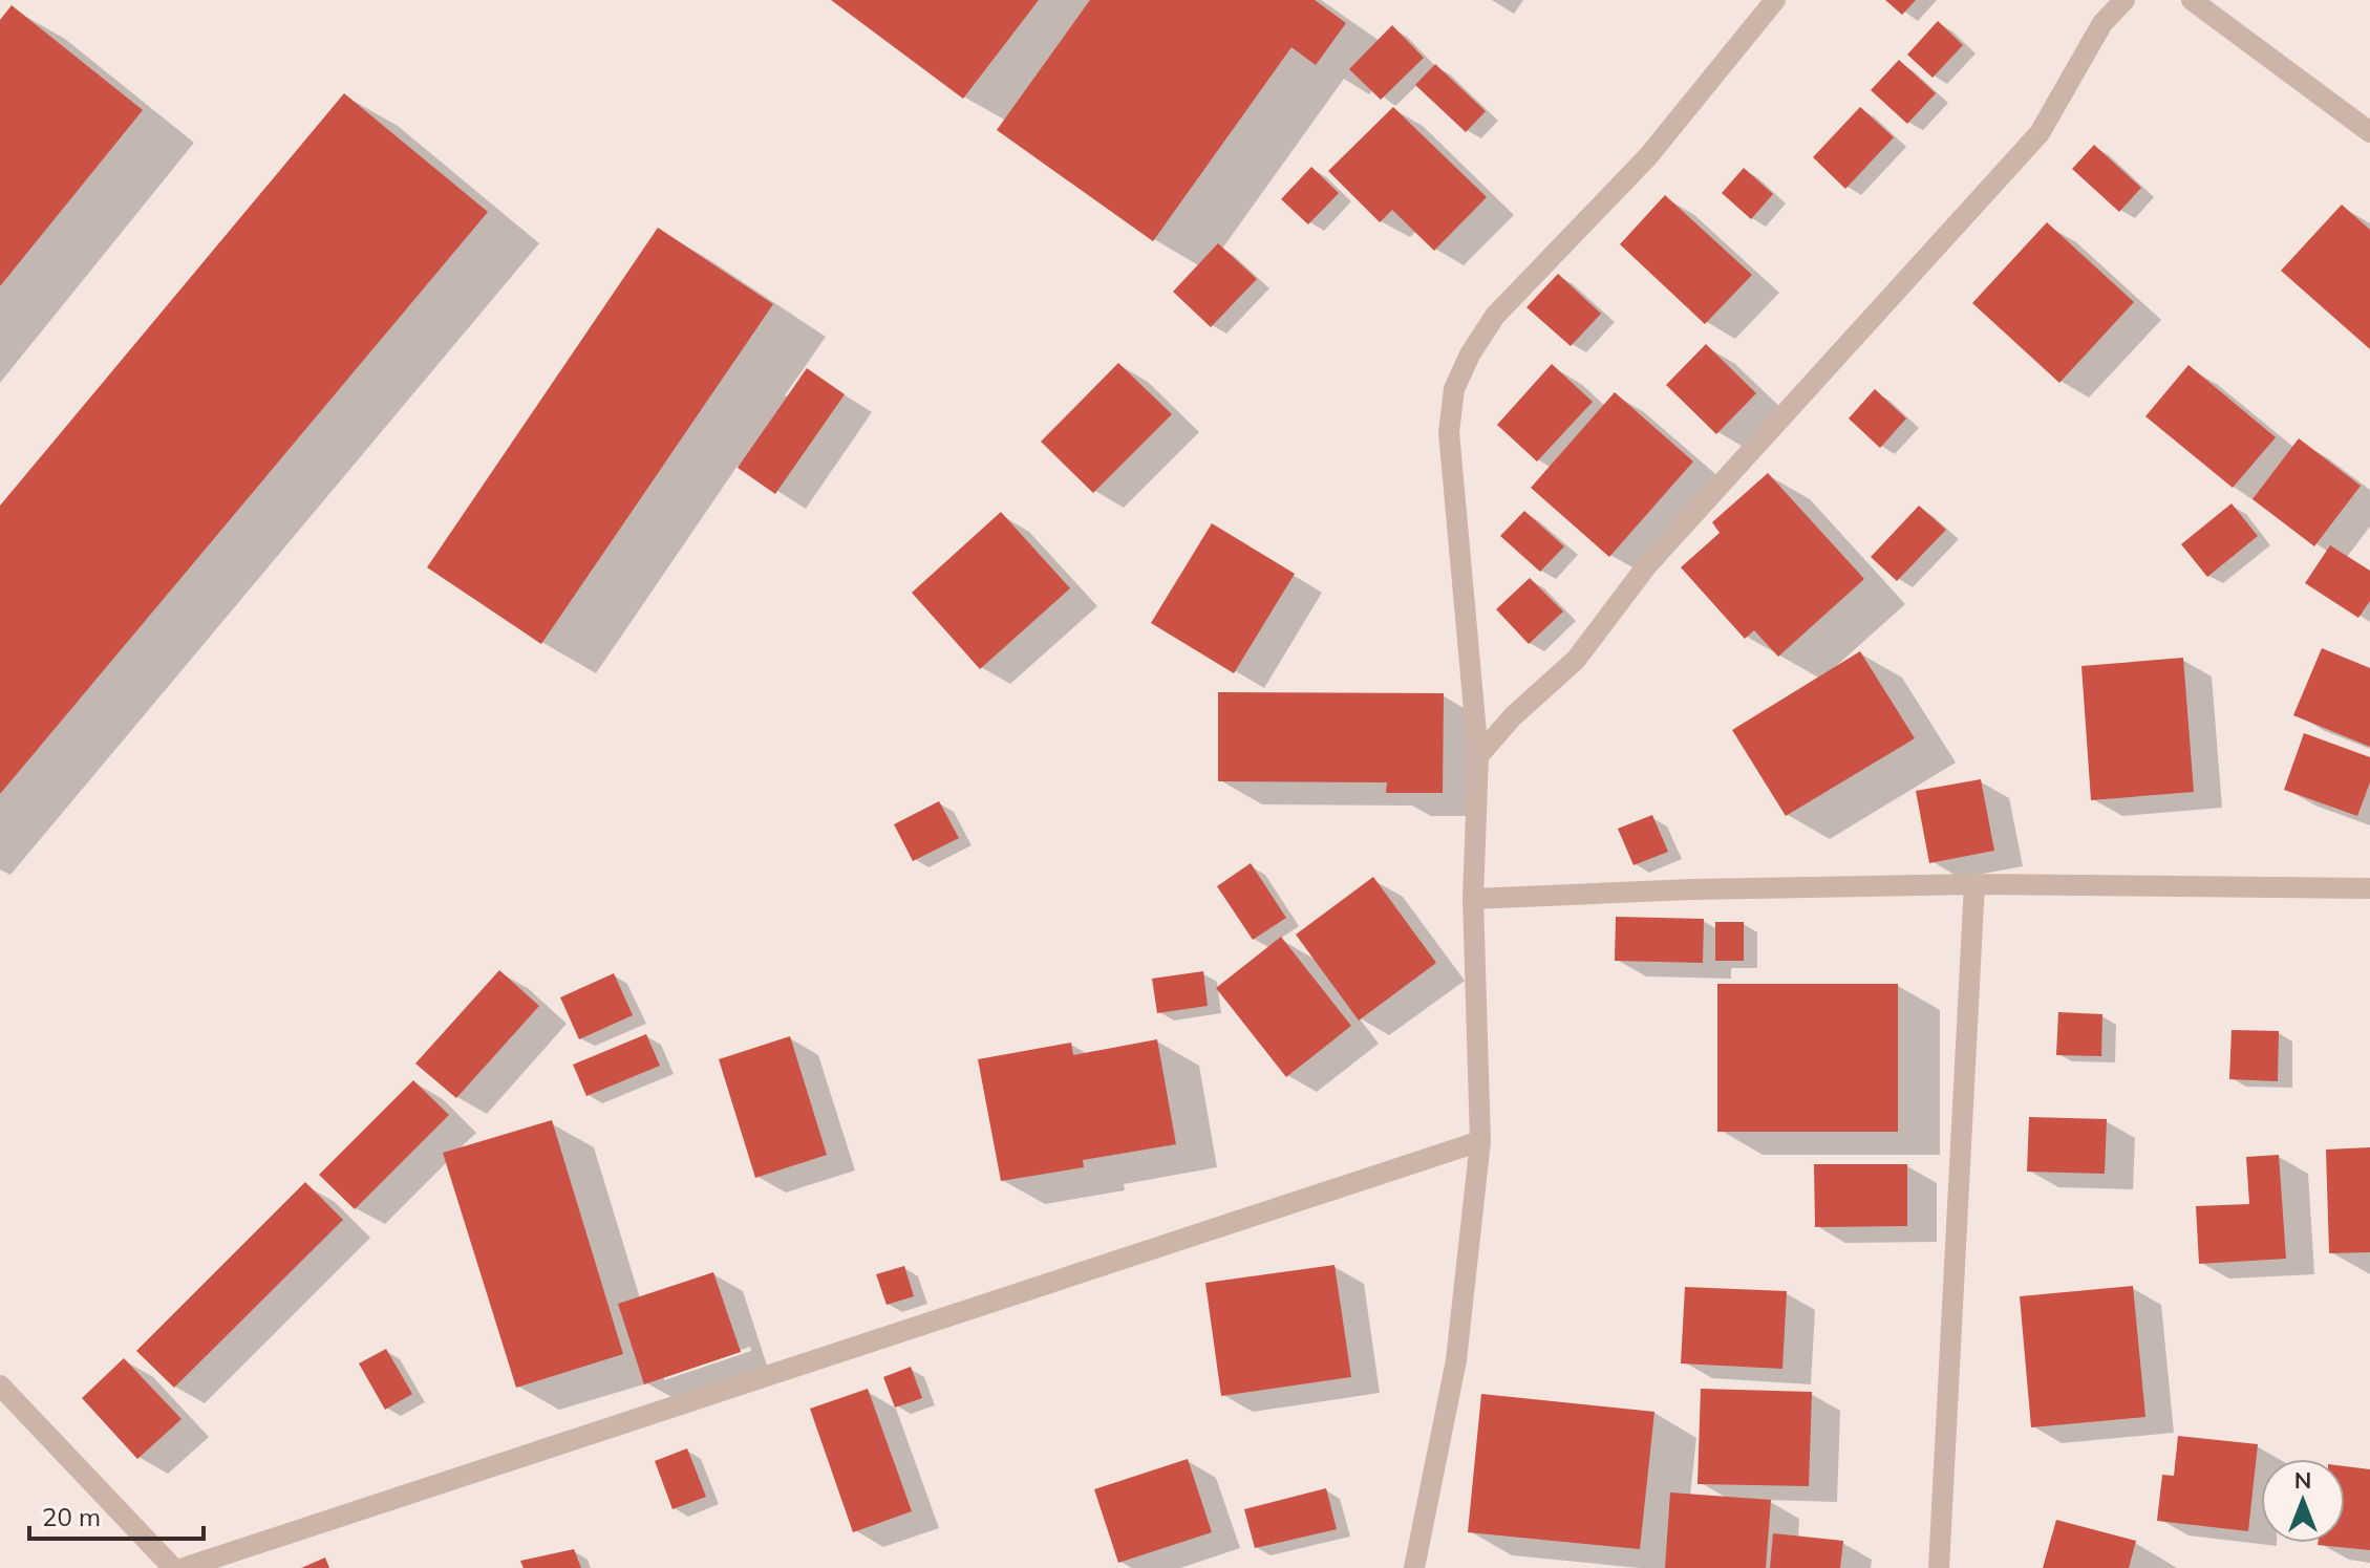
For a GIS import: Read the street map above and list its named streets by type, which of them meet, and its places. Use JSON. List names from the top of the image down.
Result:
{
  "scale_bar": "20 m",
  "north": "top"
}
